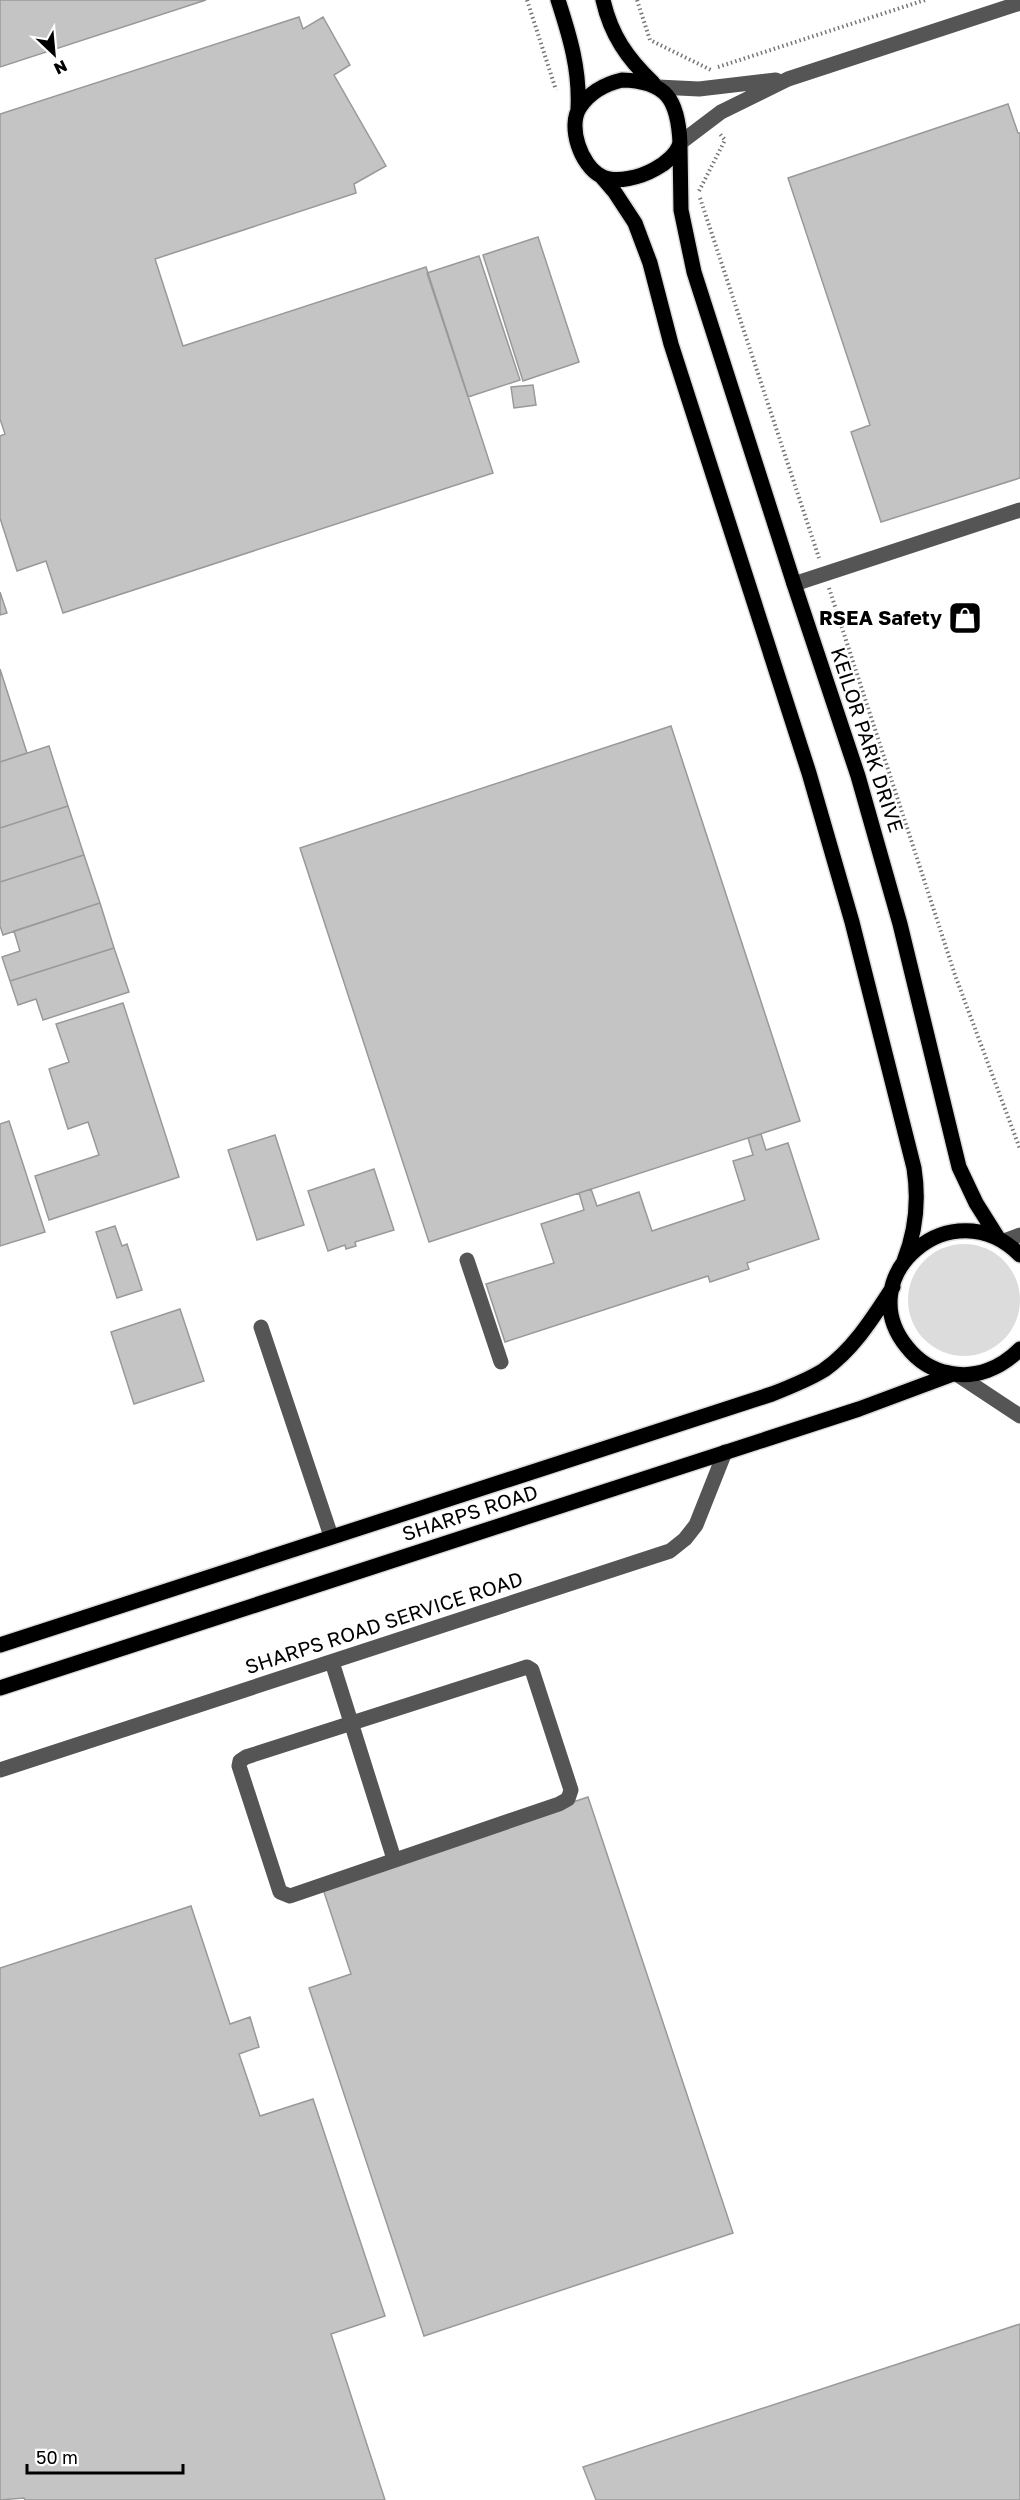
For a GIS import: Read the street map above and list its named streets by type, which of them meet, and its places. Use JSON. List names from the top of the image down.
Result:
{
  "streets": {
    "main road": ["KEILOR PARK DRIVE", "SHARPS ROAD"],
    "street": ["SHARPS ROAD SERVICE ROAD"]
  },
  "crossings": [
    ["SHARPS ROAD", "SHARPS ROAD SERVICE ROAD"]
  ],
  "places": {
    "shop": ["RSEA Safety"]
  },
  "scale_bar": "50 m",
  "north": "bottom right"
}
